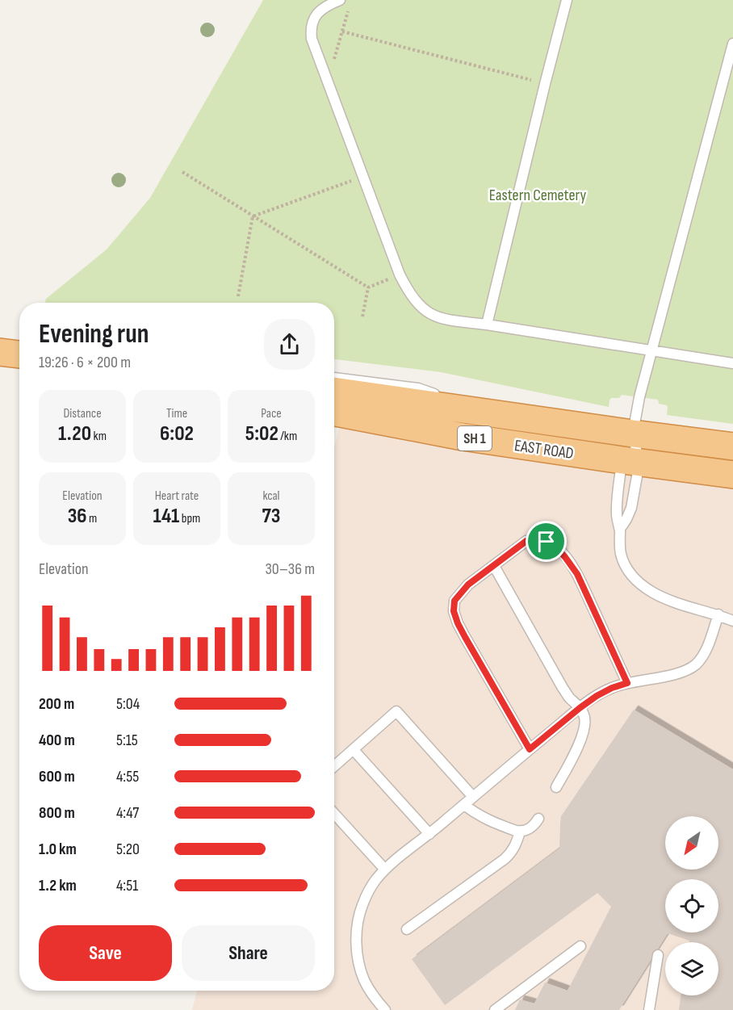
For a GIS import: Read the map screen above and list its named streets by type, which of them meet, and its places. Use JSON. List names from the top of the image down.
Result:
{
  "streets": {
    "highway": ["SH 1", "EAST ROAD"]
  },
  "parks": ["Eastern Cemetery"],
  "north": "bottom left",
  "page": {
    "heading": ["Evening run", "19:26 · 6 × 200 m"],
    "stats": [
      ["Distance", "1.20 km"],
      ["Time", "6:02"],
      ["Pace", "5:02 /km"],
      ["Elevation", "36 m"],
      ["Heart rate", "141 bpm"],
      ["kcal", "73"]
    ],
    "chart": ["Elevation", "30–36 m"],
    "list": [
      {
        "name": "200 m",
        "note": "5:04"
      },
      {
        "name": "400 m",
        "note": "5:15"
      },
      {
        "name": "600 m",
        "note": "4:55"
      },
      {
        "name": "800 m",
        "note": "4:47"
      },
      {
        "name": "1.0 km",
        "note": "5:20"
      },
      {
        "name": "1.2 km",
        "note": "4:51"
      }
    ],
    "buttons": ["Save", "Share"]
  }
}
